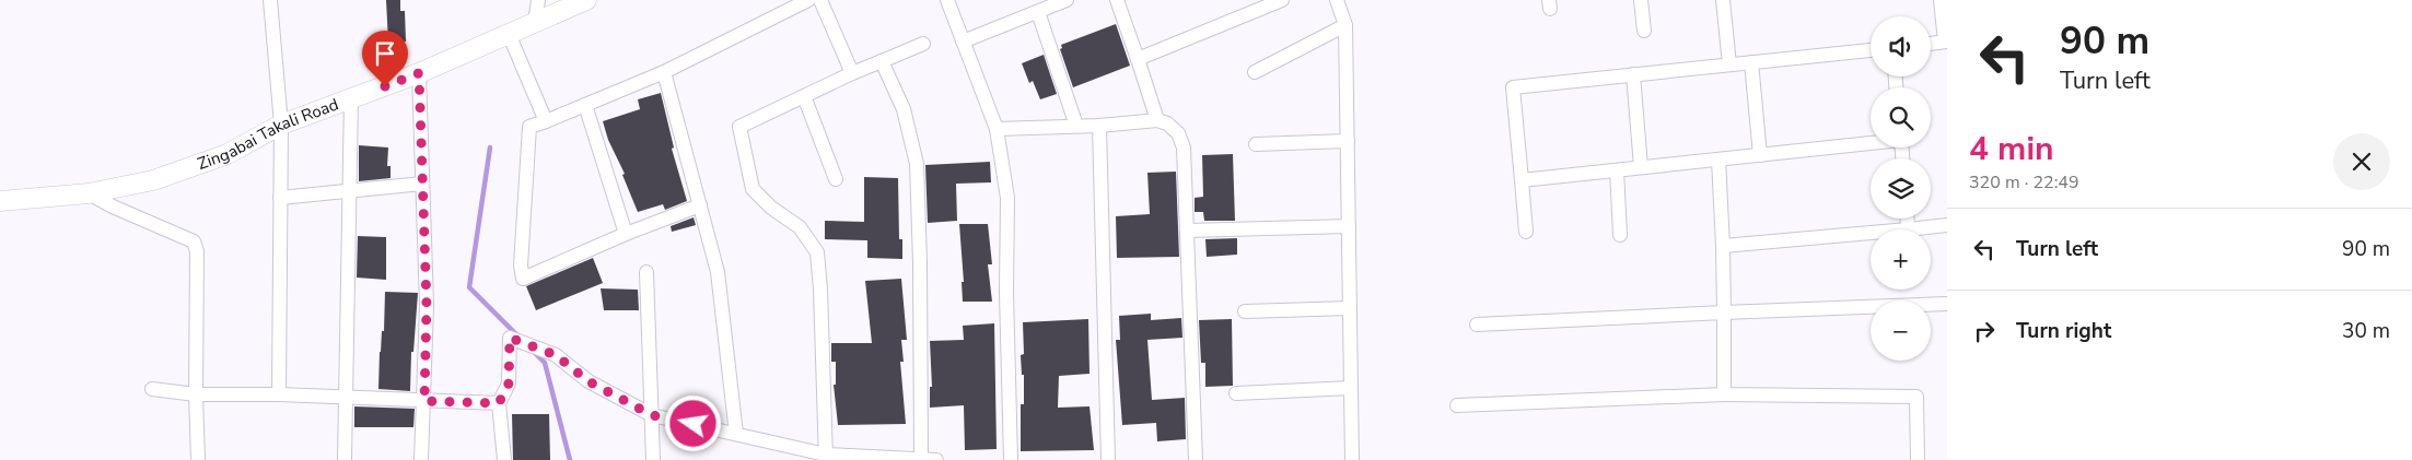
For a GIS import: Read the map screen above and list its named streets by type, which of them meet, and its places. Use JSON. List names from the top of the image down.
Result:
{
  "streets": {
    "street": ["Zingabai Takali Road"]
  },
  "page": {
    "turn": ["90 m", "Turn left"],
    "map_buttons": ["+", "−"],
    "heading": ["4 min", "320 m · 22:49"],
    "list": [
      {
        "name": "Turn left",
        "value": "90 m"
      },
      {
        "name": "Turn right",
        "value": "30 m"
      }
    ]
  }
}
